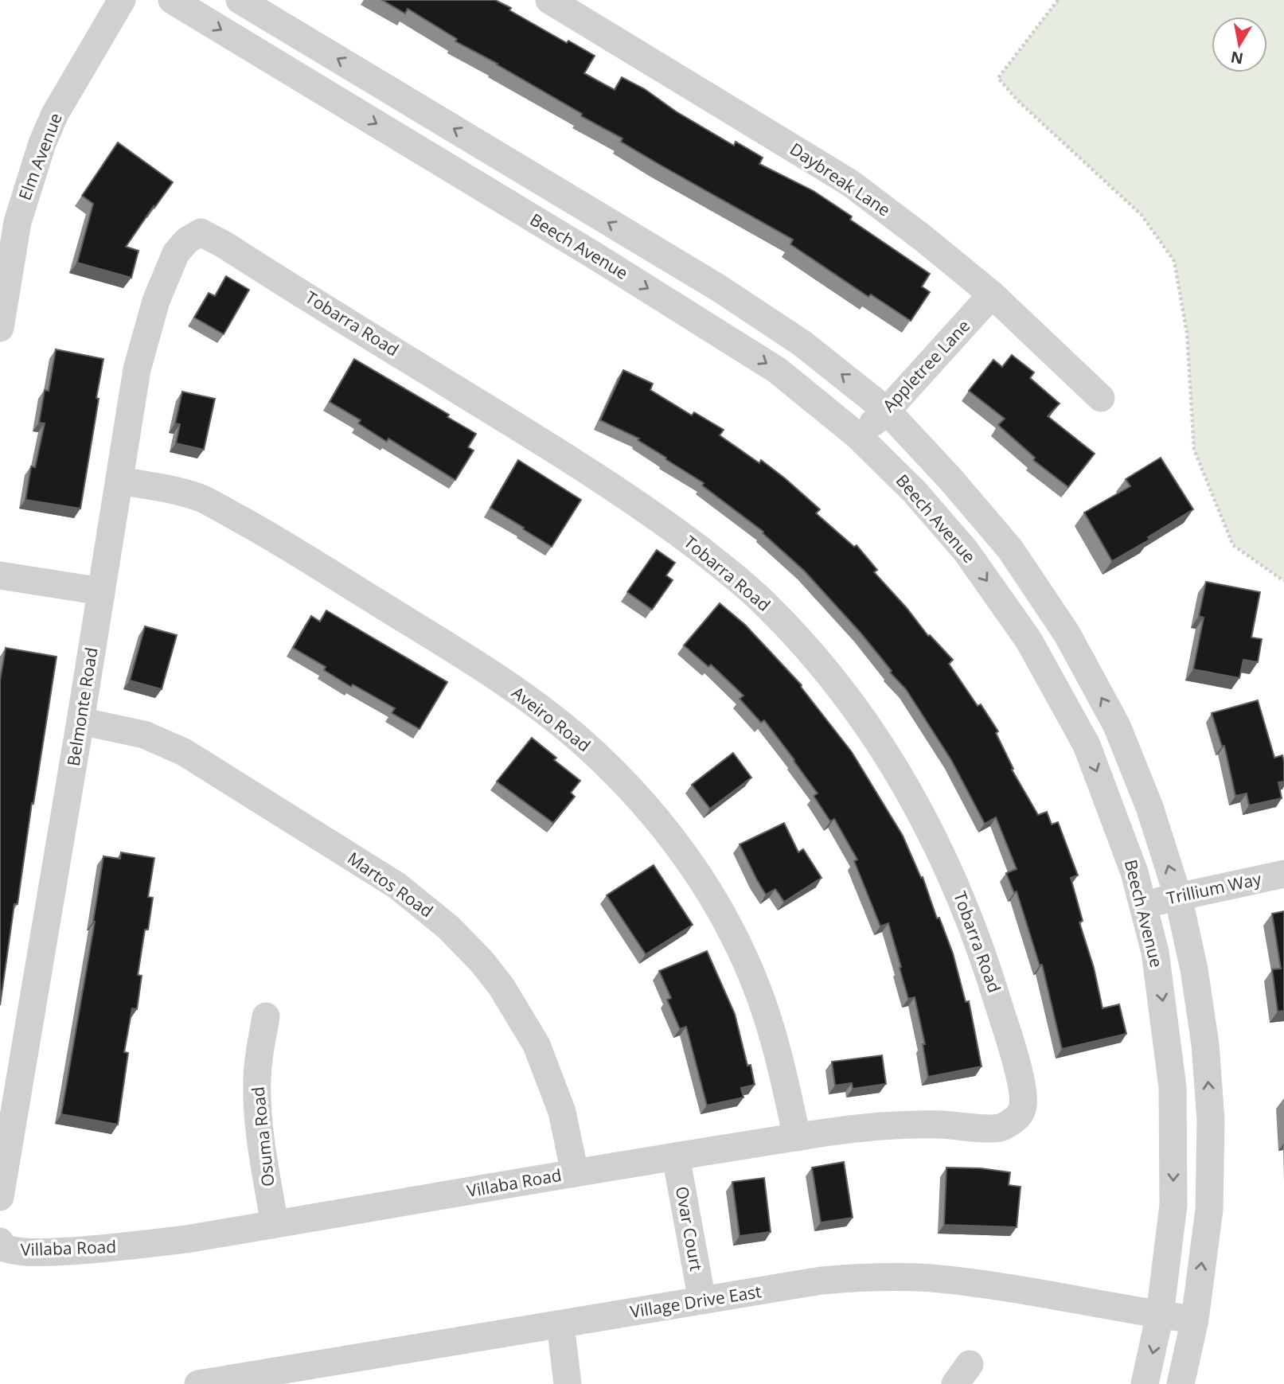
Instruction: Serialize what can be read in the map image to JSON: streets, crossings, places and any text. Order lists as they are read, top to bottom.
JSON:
{
  "streets": {
    "street": [
      "Elm Avenue",
      "Daybreak Lane",
      "Beech Avenue",
      "Tobarra Road",
      "Appletree Lane",
      "Belmonte Road",
      "Aveiro Road",
      "Martos Road",
      "Trillium Way",
      "Osuma Road",
      "Villaba Road",
      "Ovar Court",
      "Village Drive East"
    ]
  },
  "crossings": [
    ["Daybreak Lane", "Appletree Lane"],
    ["Beech Avenue", "Appletree Lane"],
    ["Beech Avenue", "Trillium Way"],
    ["Beech Avenue", "Village Drive East"],
    ["Tobarra Road", "Belmonte Road"],
    ["Tobarra Road", "Villaba Road"],
    ["Belmonte Road", "Aveiro Road"],
    ["Belmonte Road", "Martos Road"],
    ["Aveiro Road", "Villaba Road"],
    ["Martos Road", "Villaba Road"],
    ["Osuma Road", "Villaba Road"],
    ["Villaba Road", "Ovar Court"],
    ["Ovar Court", "Village Drive East"]
  ],
  "north": "bottom"
}
